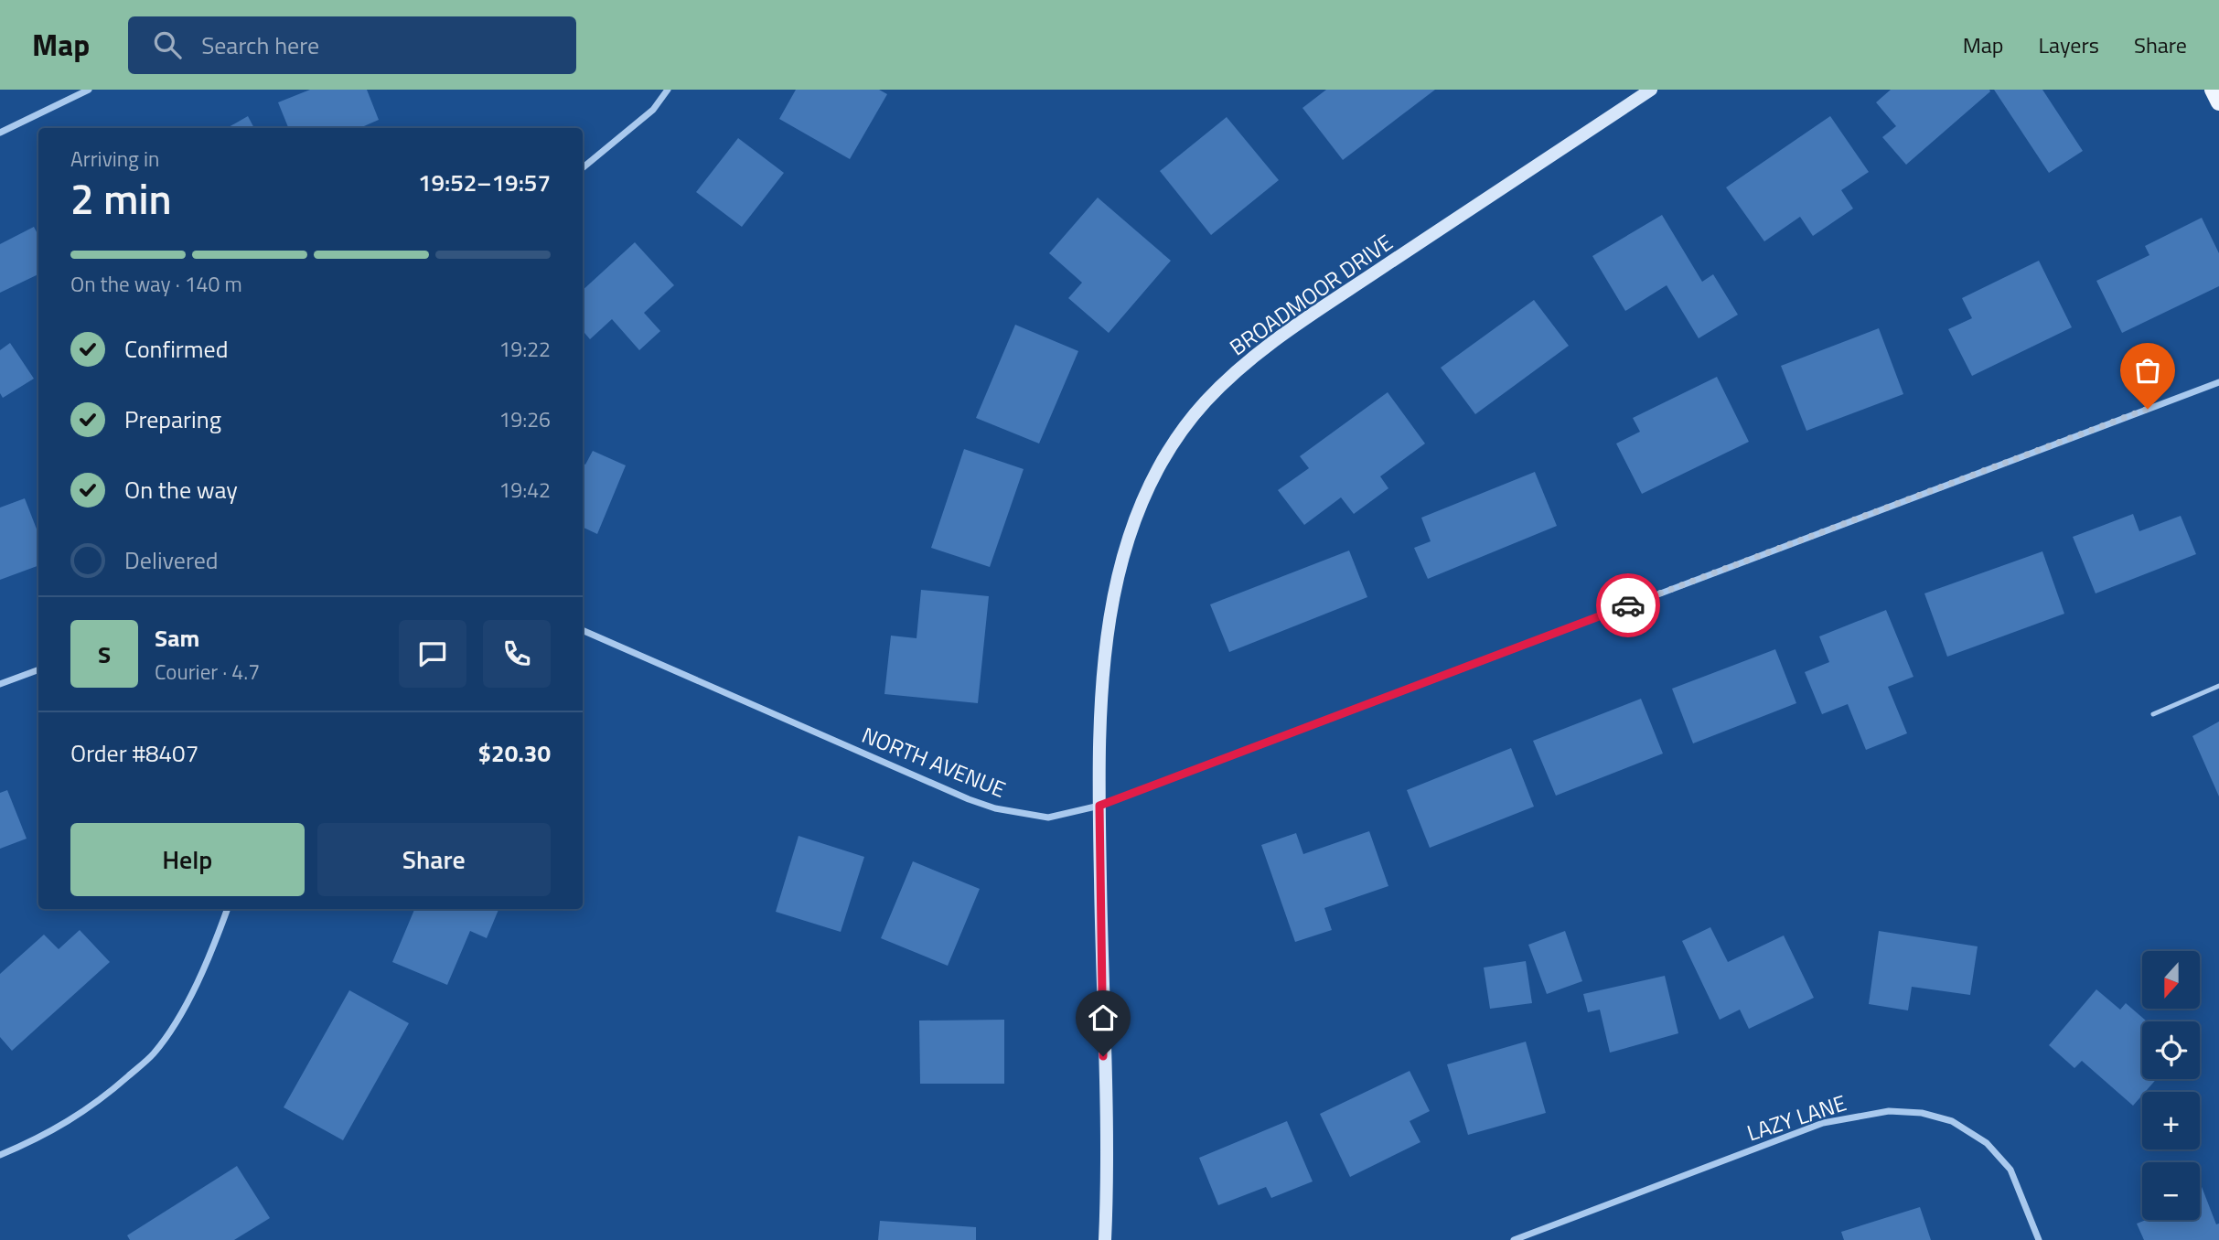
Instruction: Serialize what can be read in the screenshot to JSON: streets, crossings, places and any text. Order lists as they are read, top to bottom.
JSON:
{
  "streets": {
    "street": ["BROADMOOR DRIVE", "NORTH AVENUE", "LAZY LANE"]
  },
  "crossings": [
    ["BROADMOOR DRIVE", "NORTH AVENUE"]
  ],
  "north": "bottom",
  "page": {
    "header": "Map",
    "search": "Search here",
    "nav": ["Map", "Layers", "Share"],
    "heading": ["2 min", "Arriving in", "19:52–19:57"],
    "panel": [
      "Sam",
      "Courier · 4.7",
      "Order #8407",
      "$20.30"
    ],
    "bar": "On the way · 140 m",
    "list": [
      ["Confirmed", "19:22"],
      ["Preparing", "19:26"],
      ["On the way", "19:42"],
      "Delivered"
    ],
    "round": "S",
    "buttons": ["Help", "Share"],
    "map_buttons": ["+", "−"]
  }
}
